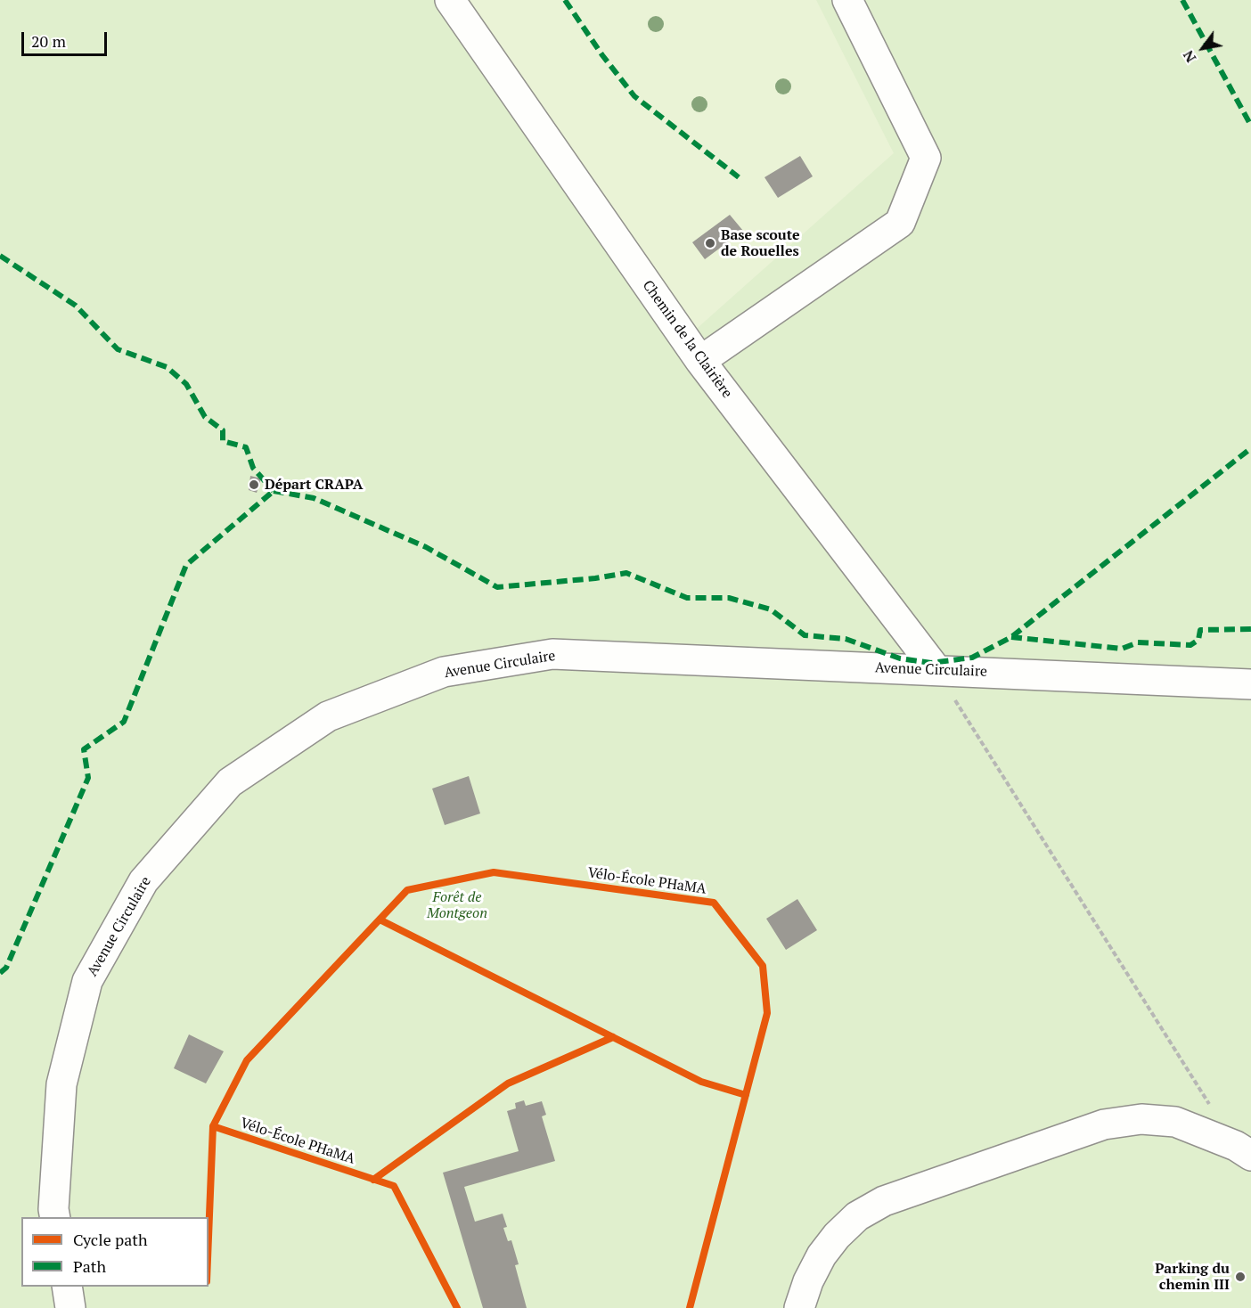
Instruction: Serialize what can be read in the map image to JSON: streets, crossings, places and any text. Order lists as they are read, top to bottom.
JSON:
{
  "streets": {
    "street": ["Chemin de la Clairière", "Avenue Circulaire"],
    "cycle path": ["Vélo-École PHaMA"]
  },
  "crossings": [
    ["Chemin de la Clairière", "Avenue Circulaire"]
  ],
  "parks": ["Forêt de Montgeon"],
  "places": ["Base scoute de Rouelles", "Départ CRAPA", "Parking du chemin III"],
  "legend": ["Cycle path", "Path"],
  "scale_bar": "20 m",
  "north": "bottom left"
}
